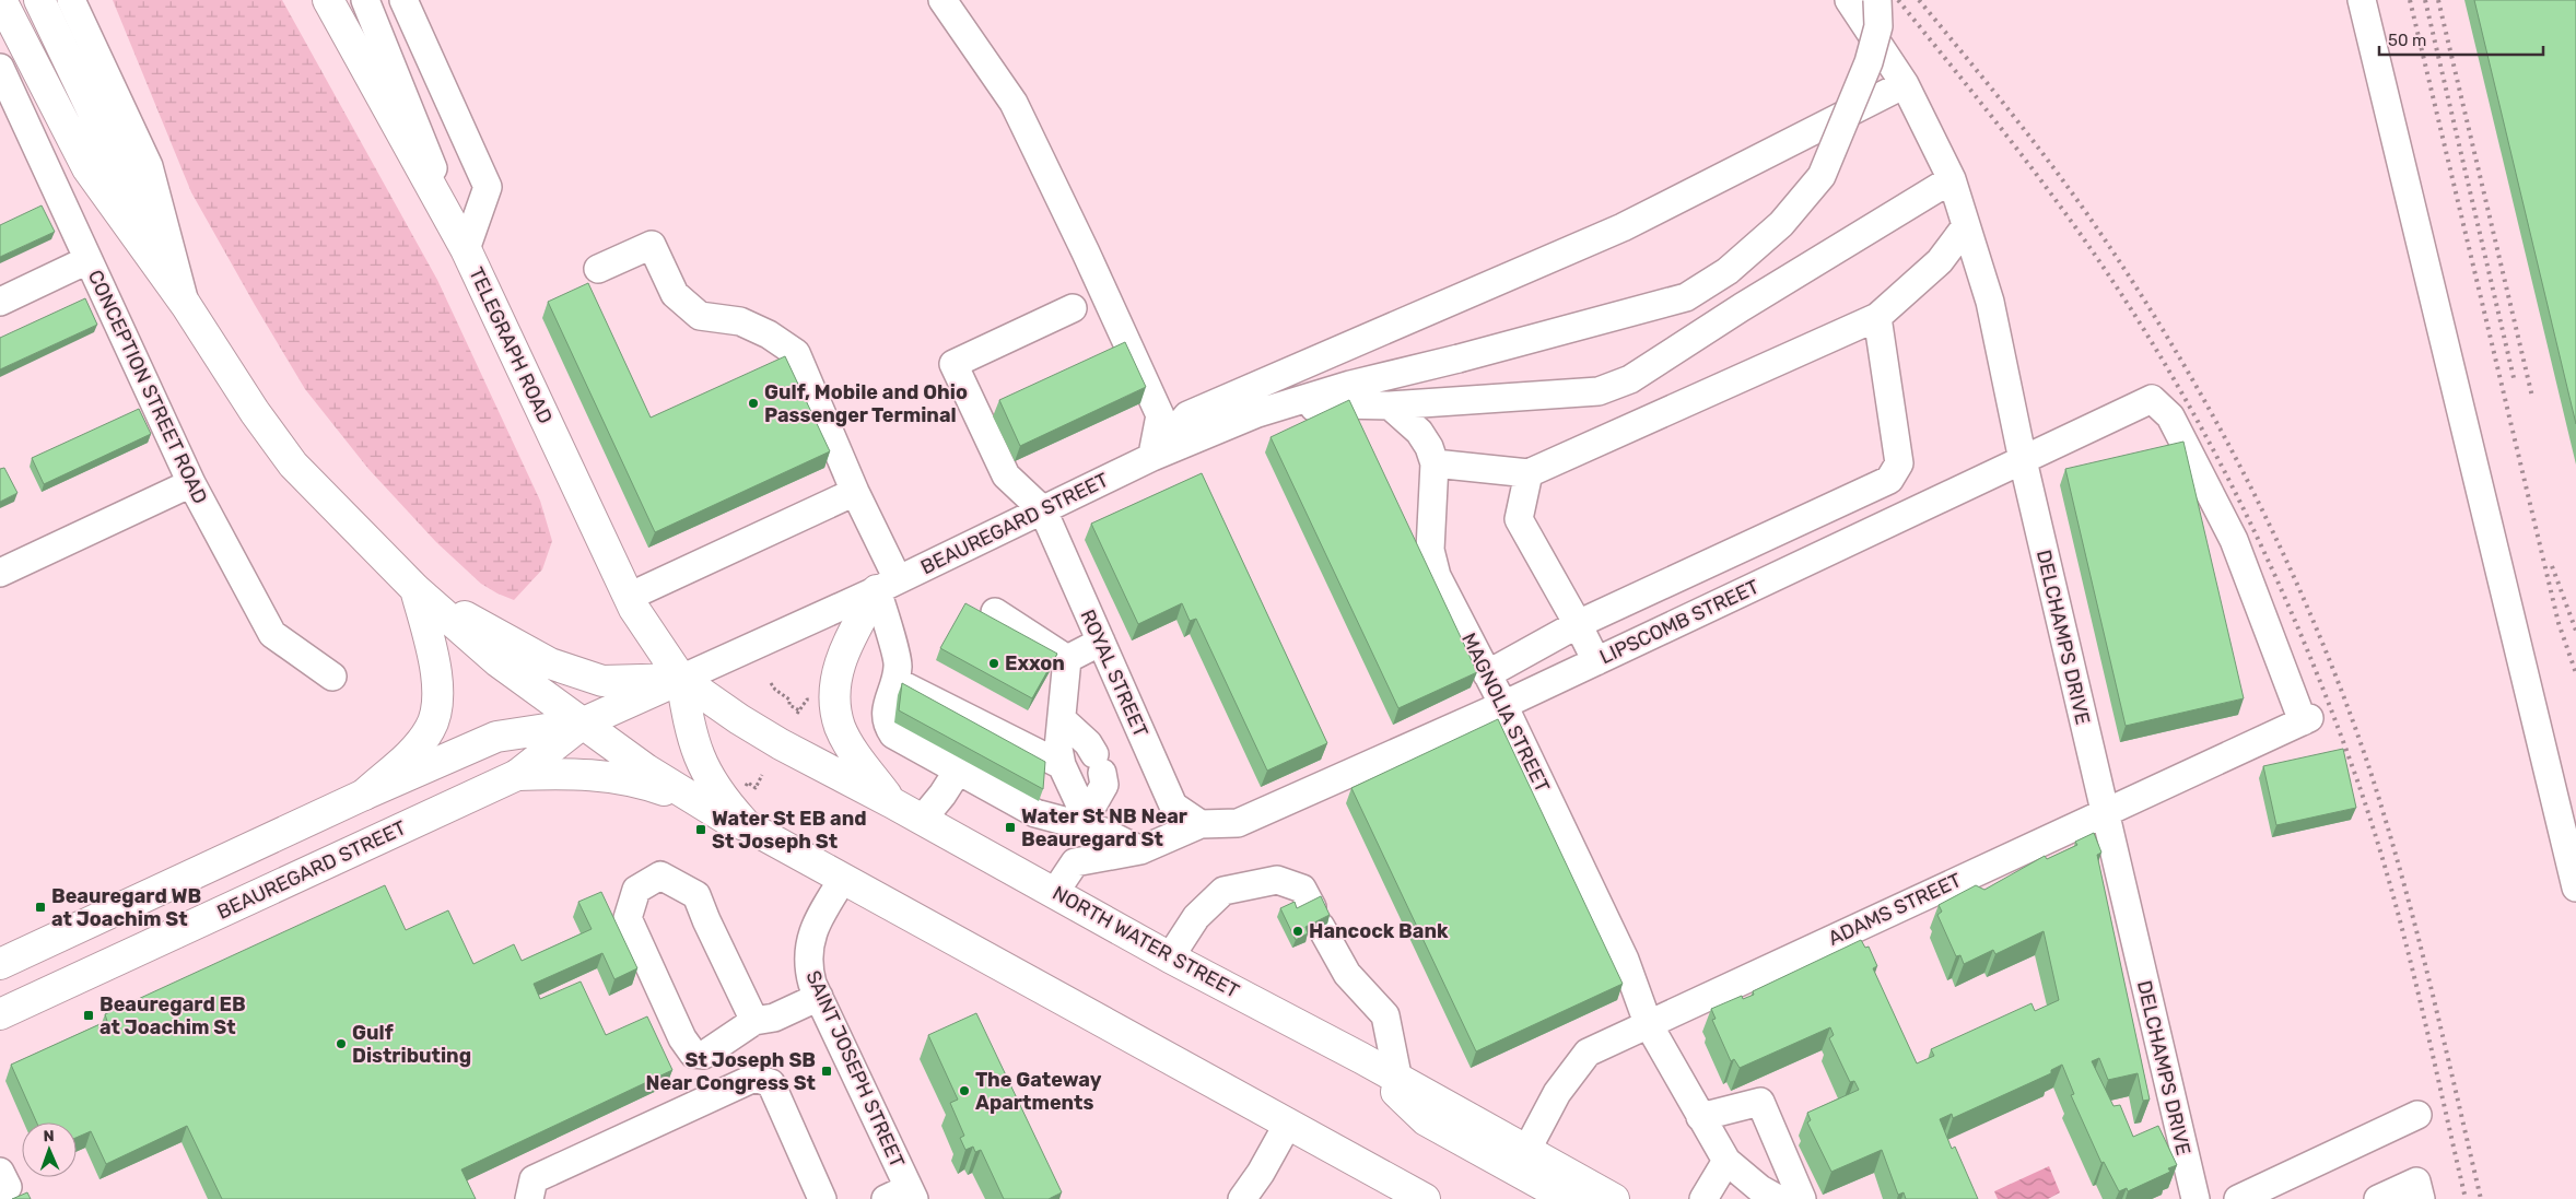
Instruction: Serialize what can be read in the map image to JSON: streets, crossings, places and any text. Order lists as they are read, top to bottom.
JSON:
{
  "streets": {
    "main road": ["TELEGRAPH ROAD", "BEAUREGARD STREET", "NORTH WATER STREET"],
    "street": [
      "CONCEPTION STREET ROAD",
      "LIPSCOMB STREET",
      "DELCHAMPS DRIVE",
      "ROYAL STREET",
      "MAGNOLIA STREET",
      "ADAMS STREET",
      "SAINT JOSEPH STREET"
    ]
  },
  "crossings": [
    ["TELEGRAPH ROAD", "BEAUREGARD STREET"],
    ["TELEGRAPH ROAD", "NORTH WATER STREET"],
    ["BEAUREGARD STREET", "ROYAL STREET"],
    ["BEAUREGARD STREET", "NORTH WATER STREET"],
    ["LIPSCOMB STREET", "DELCHAMPS DRIVE"],
    ["LIPSCOMB STREET", "ROYAL STREET"],
    ["LIPSCOMB STREET", "MAGNOLIA STREET"],
    ["LIPSCOMB STREET", "ADAMS STREET"],
    ["DELCHAMPS DRIVE", "ADAMS STREET"],
    ["MAGNOLIA STREET", "ADAMS STREET"],
    ["ADAMS STREET", "NORTH WATER STREET"]
  ],
  "places": {
    "other": [
      "Gulf, Mobile and Ohio Passenger Terminal",
      "Exxon",
      "Hancock Bank",
      "Gulf Distributing",
      "The Gateway Apartments"
    ],
    "transit": [
      "Water St NB Near Beauregard St",
      "Water St EB and St Joseph St",
      "Beauregard WB at Joachim St",
      "Beauregard EB at Joachim St",
      "St Joseph SB Near Congress St"
    ]
  },
  "scale_bar": "50 m",
  "north": "top"
}
